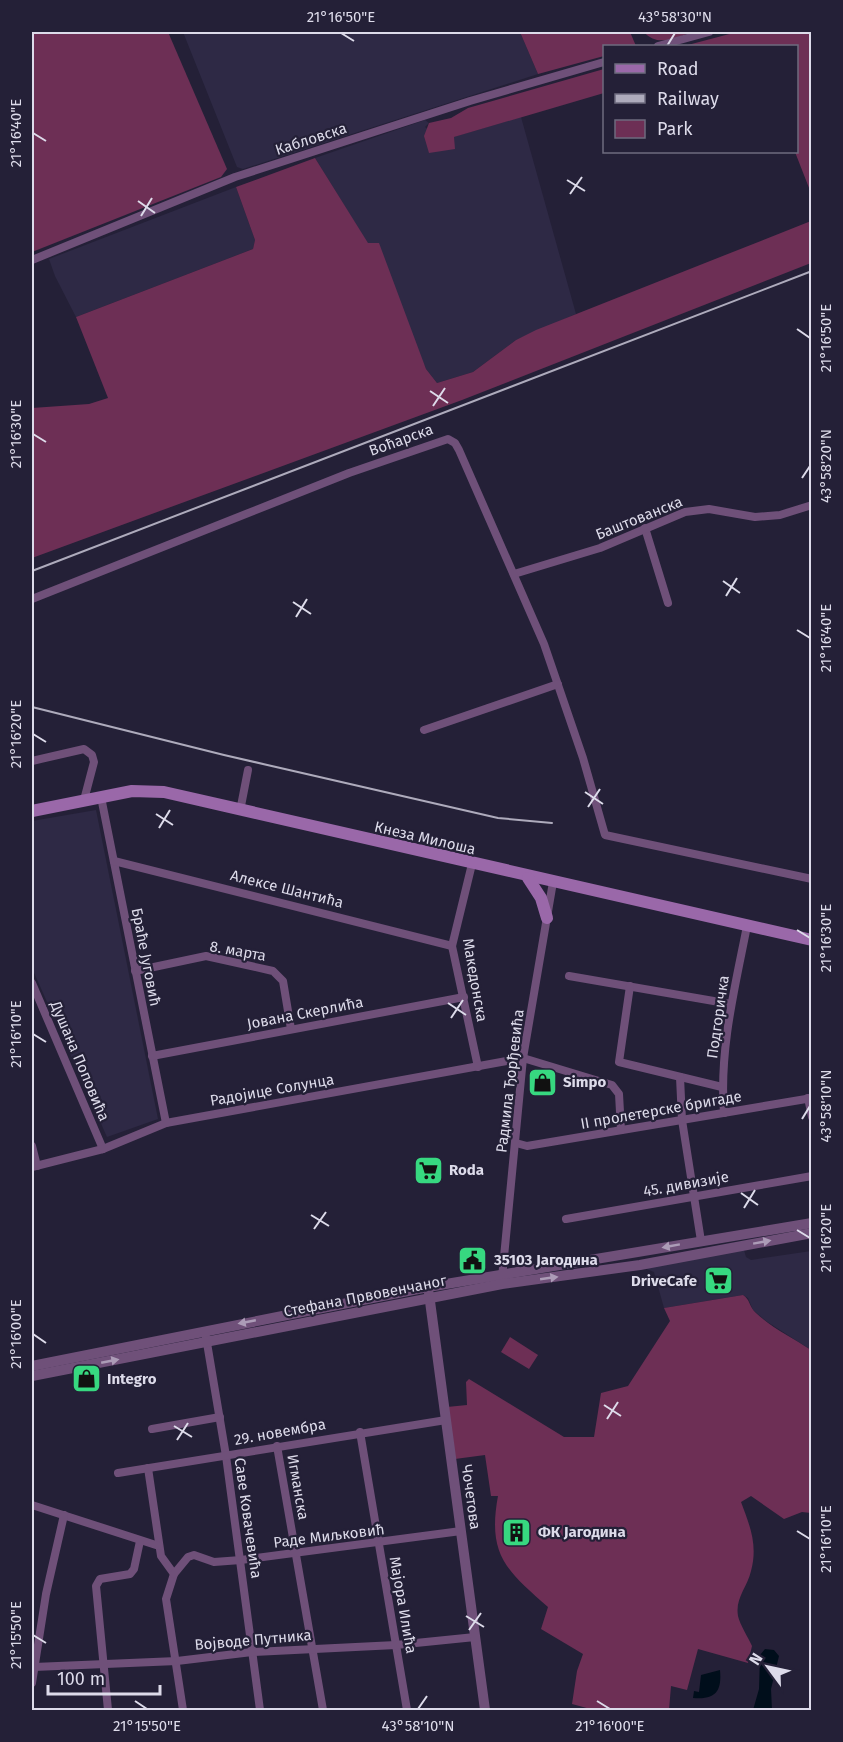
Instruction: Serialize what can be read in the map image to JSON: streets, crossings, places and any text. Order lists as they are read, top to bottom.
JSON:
{
  "streets": {
    "main road": ["Кнеза Милоша"],
    "street": [
      "Кабловска",
      "Воћарска",
      "Баштованска",
      "Алексе Шантића",
      "8. марта",
      "Браће Југовић",
      "Македонска",
      "Јована Скерлића",
      "Подгоричка",
      "Душана Поповића",
      "Радмила Ђорђевића",
      "Радојице Солунца",
      "II пролетерске бригаде",
      "45. дивизије",
      "Стефана Првовенчаног",
      "29. новембра",
      "Игманска",
      "Чочетова",
      "Саве Ковачевића",
      "Раде Миљковић",
      "Мајора Илића",
      "Војводе Путника"
    ]
  },
  "crossings": [
    ["Воћарска", "Баштованска"],
    ["Кнеза Милоша", "Браће Југовић"],
    ["Кнеза Милоша", "Македонска"],
    ["Кнеза Милоша", "Подгоричка"],
    ["Кнеза Милоша", "Радмила Ђорђевића"],
    ["Алексе Шантића", "Браће Југовић"],
    ["Алексе Шантића", "Македонска"],
    ["8. марта", "Браће Југовић"],
    ["8. марта", "Јована Скерлића"],
    ["Браће Југовић", "Јована Скерлића"],
    ["Браће Југовић", "Радојице Солунца"],
    ["Македонска", "Јована Скерлића"],
    ["Македонска", "Радојице Солунца"],
    ["Подгоричка", "II пролетерске бригаде"],
    ["Душана Поповића", "Радојице Солунца"],
    ["Радмила Ђорђевића", "Радојице Солунца"],
    ["Радмила Ђорђевића", "II пролетерске бригаде"],
    ["Радмила Ђорђевића", "Стефана Првовенчаног"],
    ["Стефана Првовенчаног", "Чочетова"],
    ["Стефана Првовенчаног", "Саве Ковачевића"],
    ["29. новембра", "Игманска"],
    ["29. новембра", "Чочетова"],
    ["29. новембра", "Саве Ковачевића"],
    ["29. новембра", "Мајора Илића"],
    ["Игманска", "Раде Миљковић"],
    ["Игманска", "Војводе Путника"],
    ["Чочетова", "Раде Миљковић"],
    ["Чочетова", "Војводе Путника"],
    ["Саве Ковачевића", "Раде Миљковић"],
    ["Саве Ковачевића", "Војводе Путника"],
    ["Раде Миљковић", "Мајора Илића"],
    ["Мајора Илића", "Војводе Путника"]
  ],
  "places": {
    "shop": ["Simpo", "Integro"],
    "supermarket": ["Roda", "DriveCafe"],
    "public building": ["35103 Јагодина"],
    "building": ["ФК Јагодина"]
  },
  "legend": ["Road", "Railway", "Park"],
  "scale_bar": "100 m",
  "north": "top left",
  "coordinates": [
    "21°16'50\"E",
    "43°58'30\"N",
    "21°16'40\"E",
    "21°16'30\"E",
    "43°58'20\"N",
    "21°16'20\"E",
    "21°16'10\"E",
    "43°58'10\"N",
    "21°16'00\"E",
    "21°15'50\"E"
  ]
}
